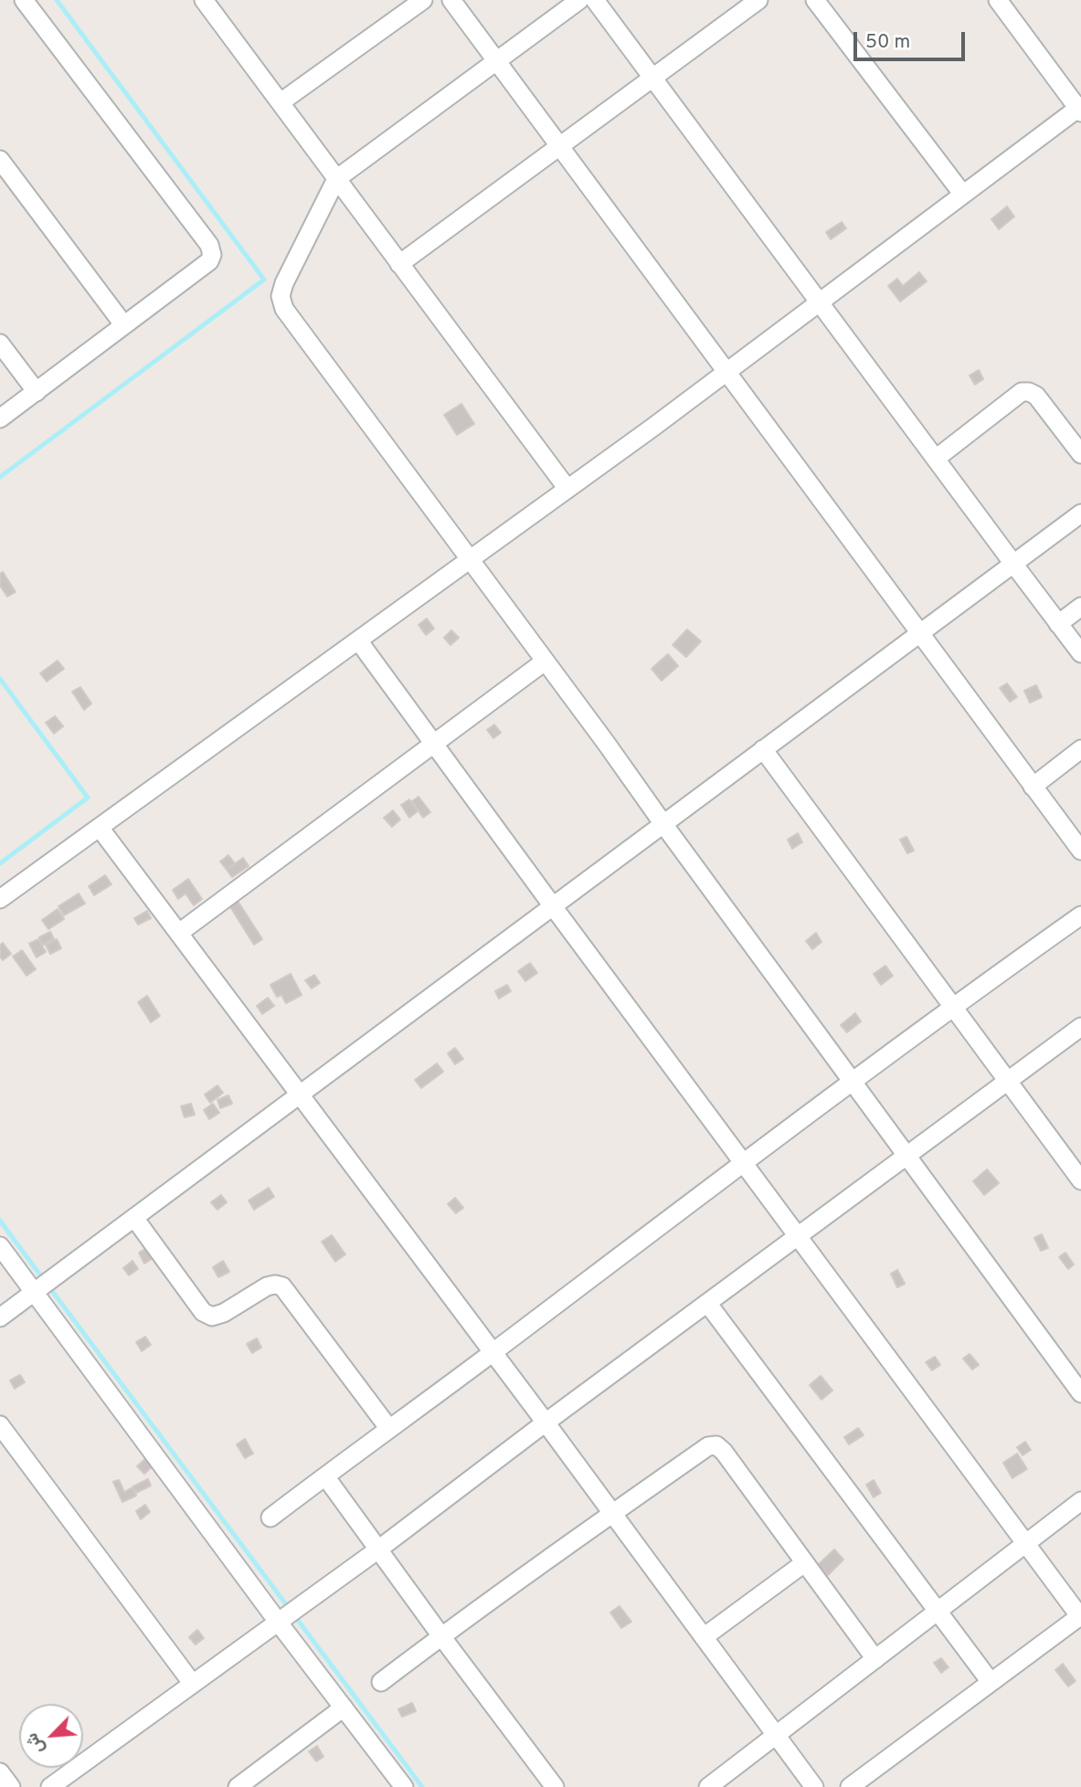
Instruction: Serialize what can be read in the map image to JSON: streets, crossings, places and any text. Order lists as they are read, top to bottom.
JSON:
{
  "scale_bar": "50 m",
  "north": "bottom left"
}
